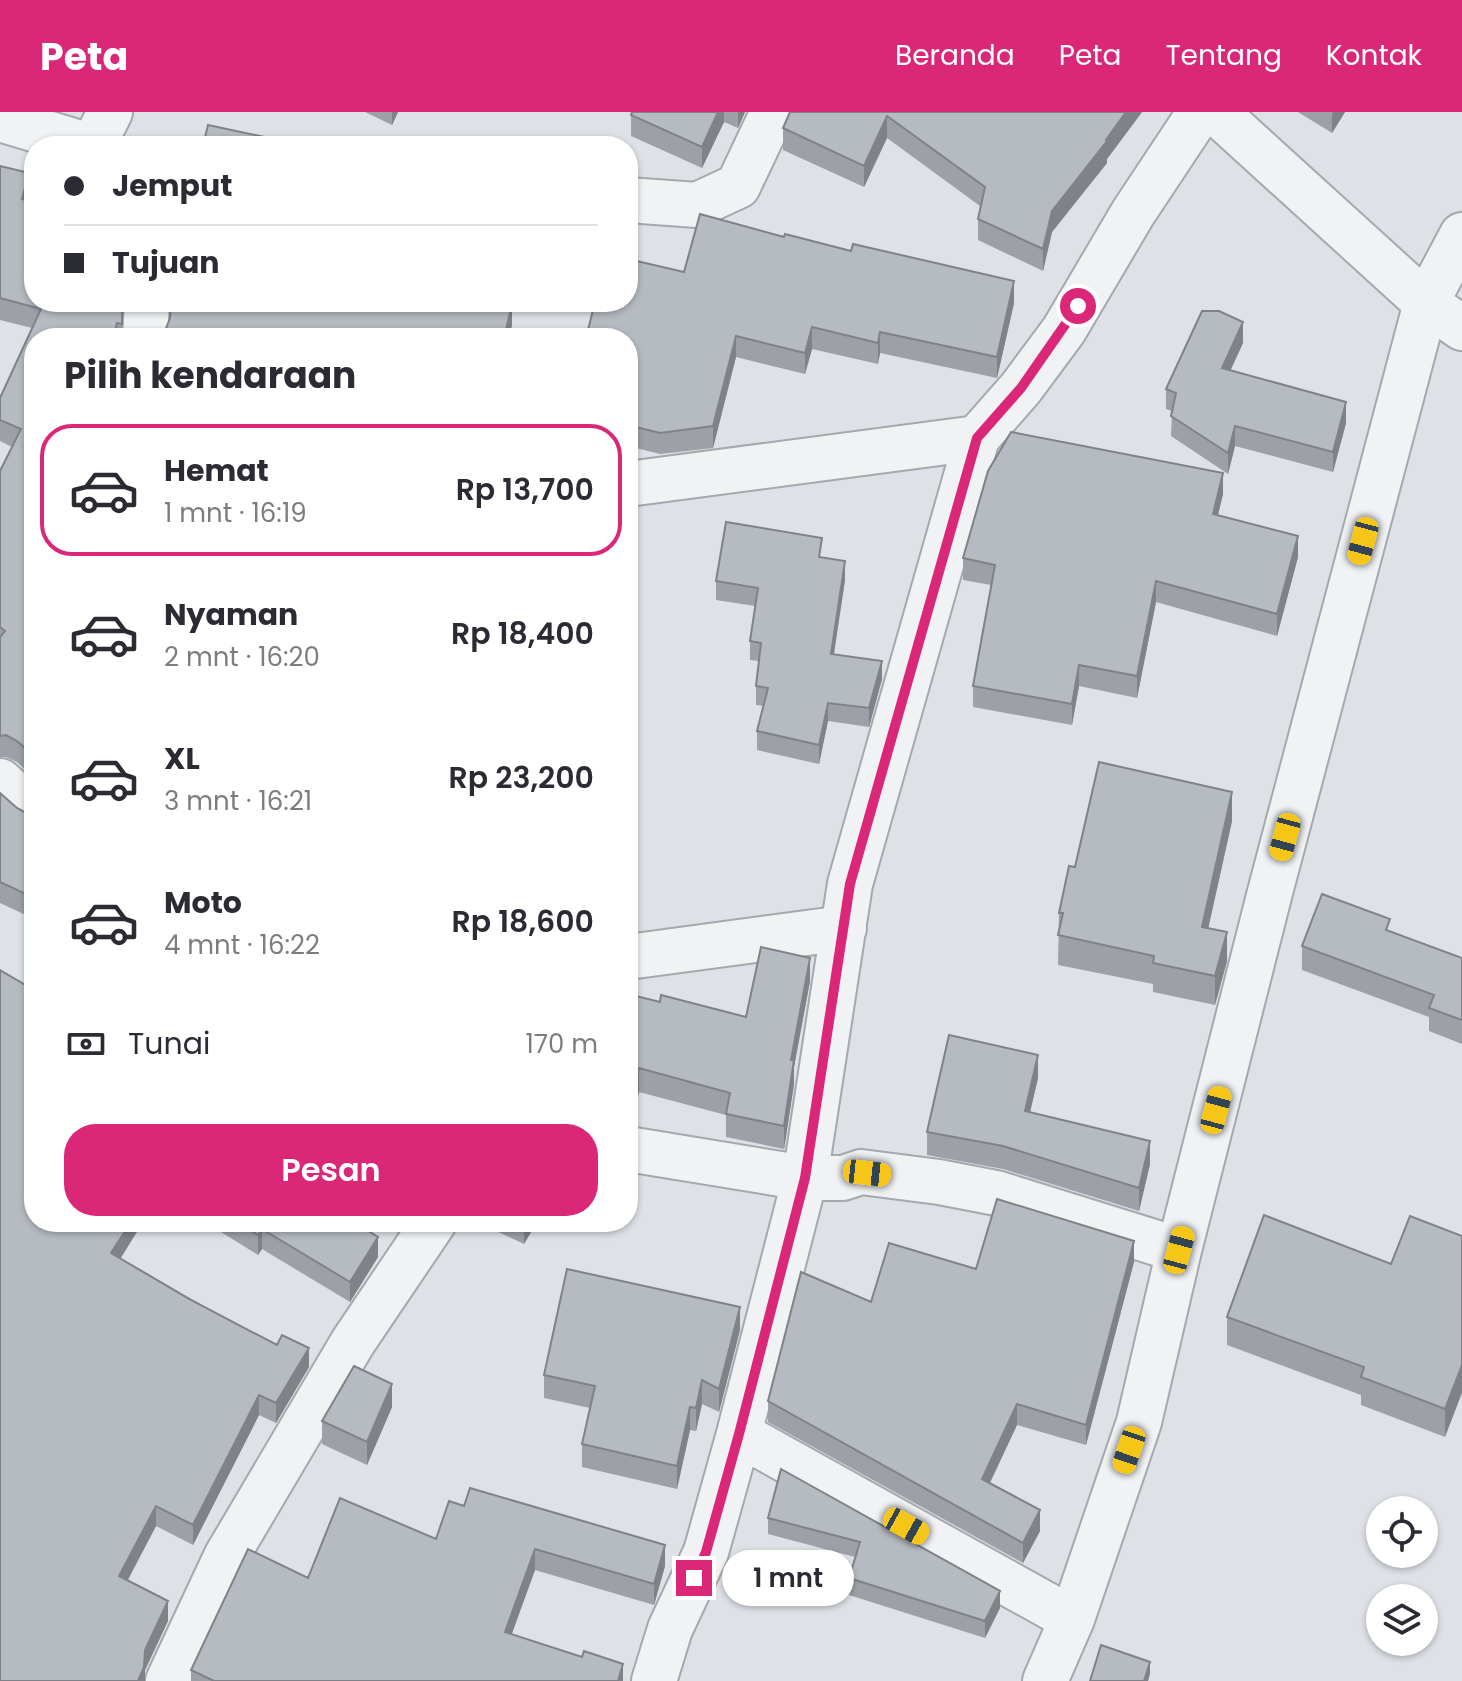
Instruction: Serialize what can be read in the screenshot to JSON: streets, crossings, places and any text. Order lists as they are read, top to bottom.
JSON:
{
  "page": {
    "header": "Peta",
    "nav": [
      "Beranda",
      "Peta",
      "Tentang",
      "Kontak"
    ],
    "banner": ["Jemput", "Tujuan"],
    "heading": "Pilih kendaraan",
    "list": [
      {
        "name": "Hemat",
        "note": "1 mnt · 16:19",
        "value": "Rp 13,700"
      },
      {
        "name": "Nyaman",
        "note": "2 mnt · 16:20",
        "value": "Rp 18,400"
      },
      {
        "name": "XL",
        "note": "3 mnt · 16:21",
        "value": "Rp 23,200"
      },
      {
        "name": "Moto",
        "note": "4 mnt · 16:22",
        "value": "Rp 18,600"
      }
    ],
    "pay": ["Tunai", "170 m"],
    "buttons": "Pesan",
    "bubble": "1 mnt"
  }
}
